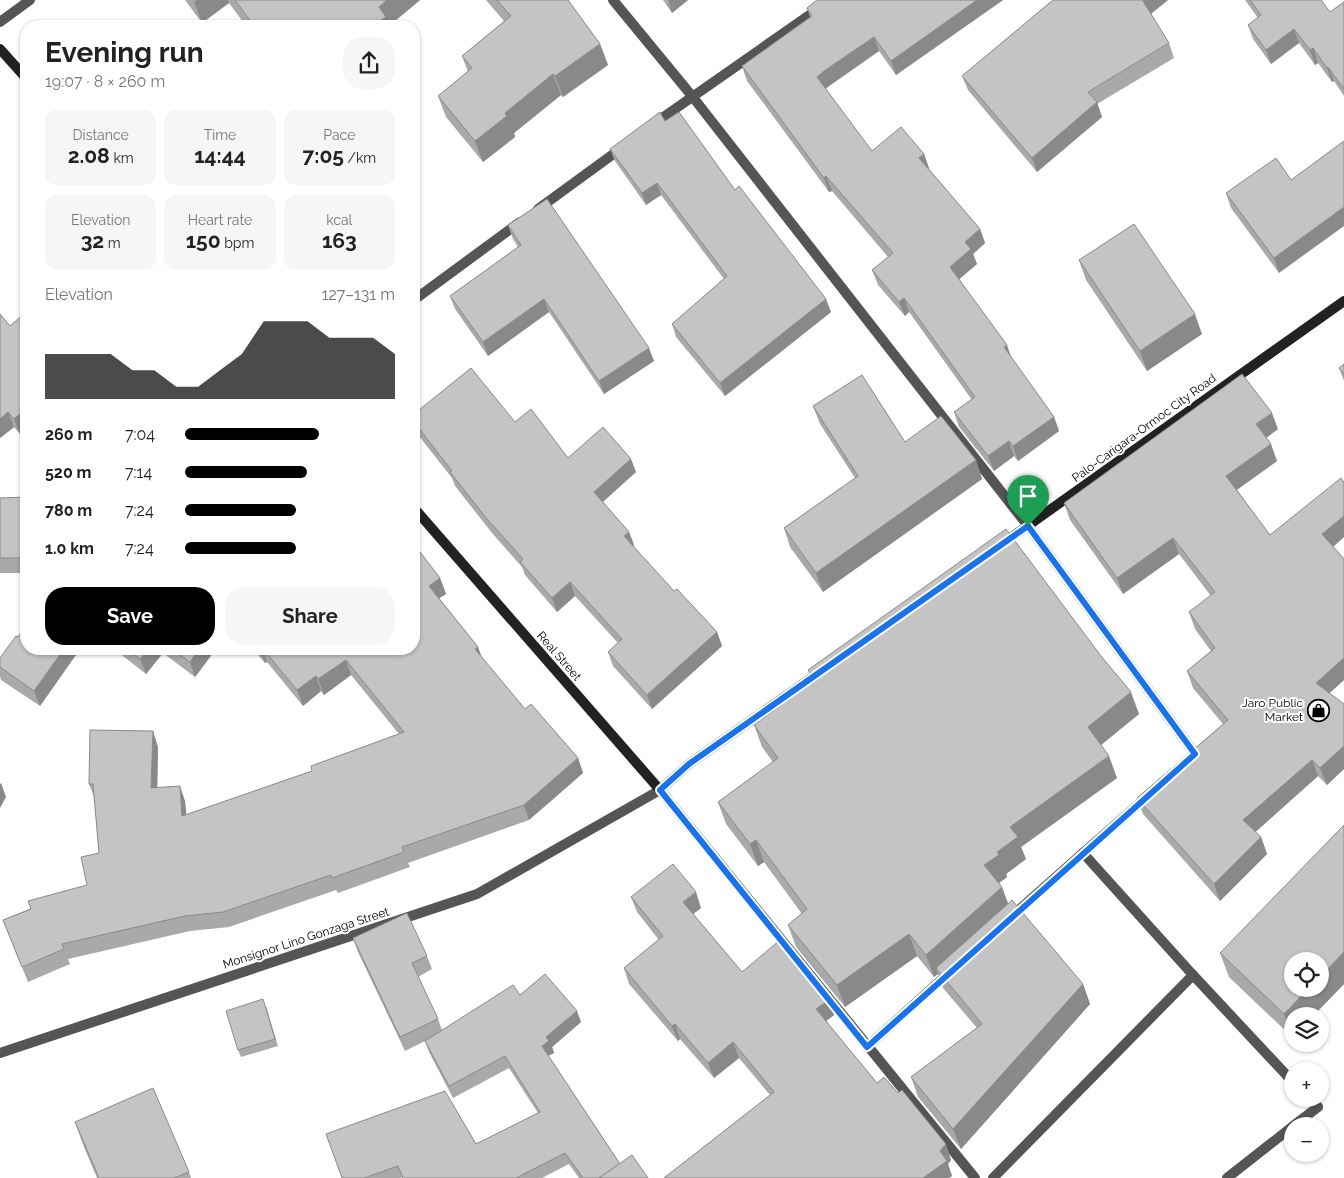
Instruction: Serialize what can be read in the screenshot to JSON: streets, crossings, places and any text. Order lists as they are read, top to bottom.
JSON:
{
  "streets": {
    "main road": ["Palo-Carigara-Ormoc City Road", "Real Street"],
    "street": ["Monsignor Lino Gonzaga Street"]
  },
  "crossings": [
    ["Real Street", "Monsignor Lino Gonzaga Street"]
  ],
  "places": {
    "shop": ["Jaro Public Market"]
  },
  "page": {
    "heading": ["Evening run", "19:07 · 8 × 260 m"],
    "stats": [
      ["Distance", "2.08 km"],
      ["Time", "14:44"],
      ["Pace", "7:05 /km"],
      ["Elevation", "32 m"],
      ["Heart rate", "150 bpm"],
      ["kcal", "163"]
    ],
    "chart": ["Elevation", "127–131 m"],
    "list": [
      {
        "name": "260 m",
        "note": "7:04"
      },
      {
        "name": "520 m",
        "note": "7:14"
      },
      {
        "name": "780 m",
        "note": "7:24"
      },
      {
        "name": "1.0 km",
        "note": "7:24"
      }
    ],
    "buttons": ["Save", "Share"],
    "map_buttons": ["+", "−"]
  }
}
